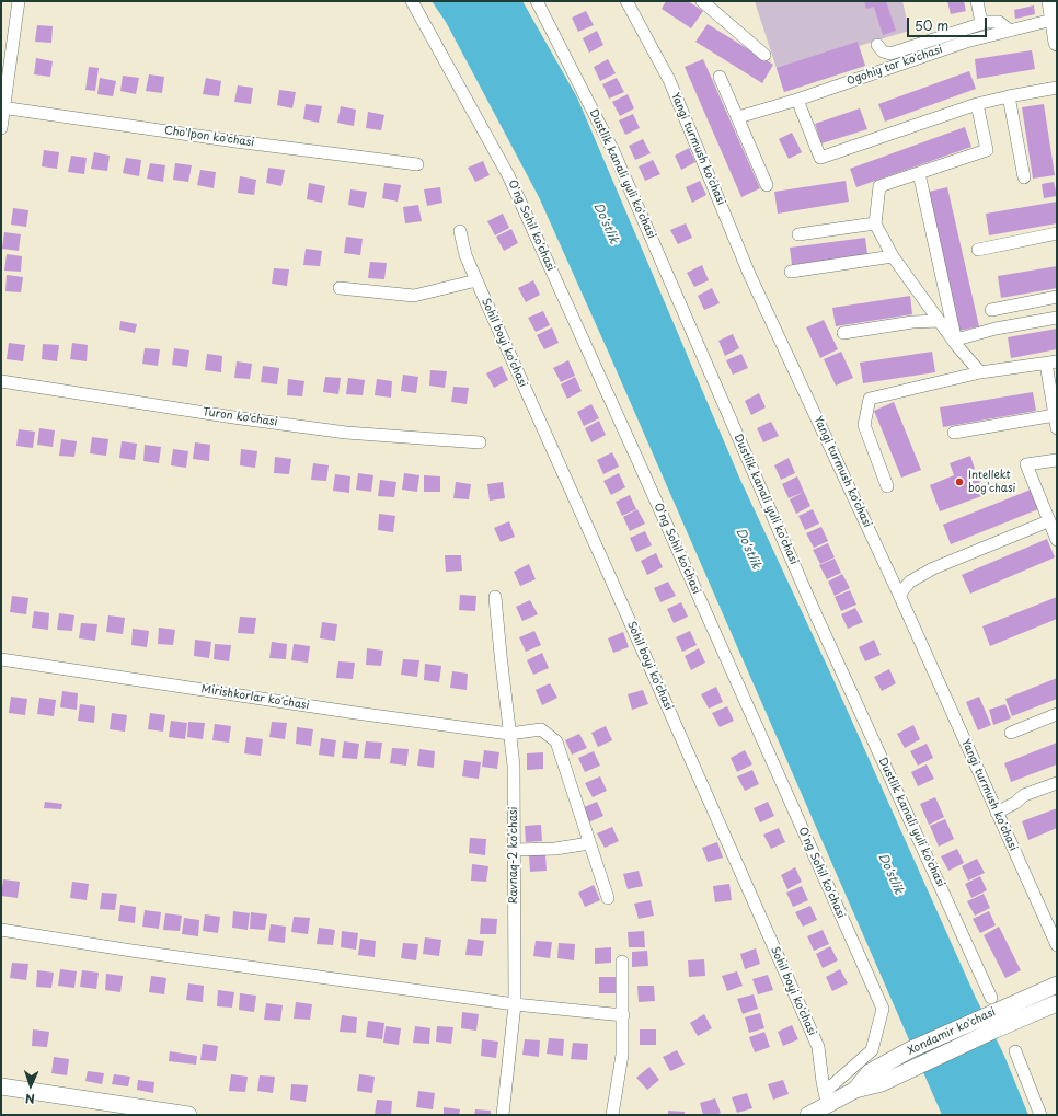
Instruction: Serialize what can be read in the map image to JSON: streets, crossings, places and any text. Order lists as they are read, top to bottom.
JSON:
{
  "streets": {
    "main road": ["Xondamir ko'chasi"],
    "street": [
      "Ogohiy tor ko'chasi",
      "Cho'lpon ko'chasi",
      "Yangi turmush ko'chasi",
      "Dustlik kanali yuli ko'chasi",
      "O'ng Sohil ko'chasi",
      "Sohil boyi ko'chasi",
      "Turon ko'chasi",
      "Mirishkorlar ko'chasi",
      "Ravnaq-2 ko'chasi"
    ]
  },
  "crossings": [
    ["O'ng Sohil ko'chasi", "Sohil boyi ko'chasi"],
    ["O'ng Sohil ko'chasi", "Xondamir ko'chasi"],
    ["Sohil boyi ko'chasi", "Xondamir ko'chasi"],
    ["Mirishkorlar ko'chasi", "Ravnaq-2 ko'chasi"]
  ],
  "water": ["Do'stlik"],
  "places": ["Intellekt bog'chasi"],
  "scale_bar": "50 m",
  "north": "bottom"
}
